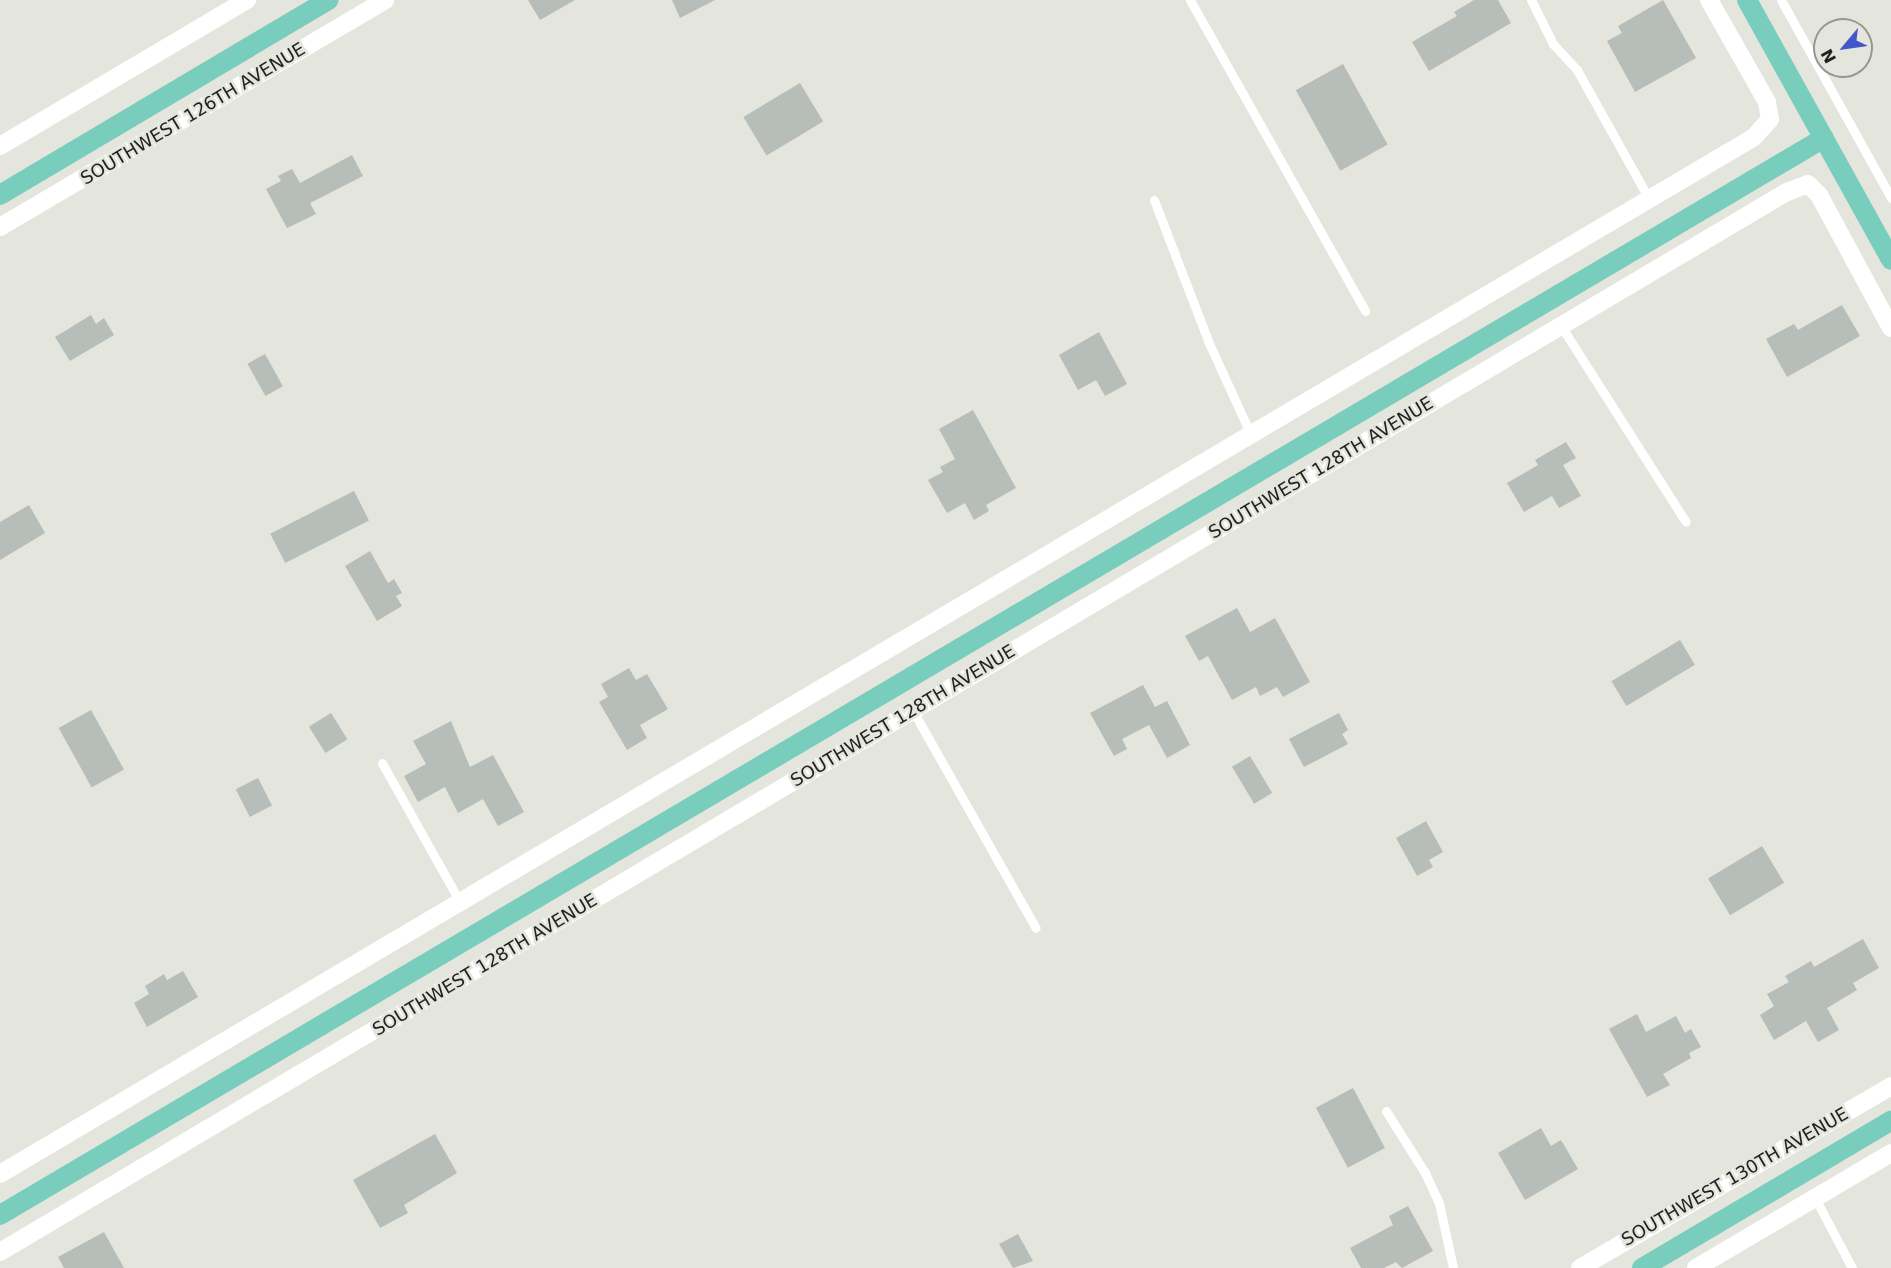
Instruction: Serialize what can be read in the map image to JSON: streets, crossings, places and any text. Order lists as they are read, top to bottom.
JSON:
{
  "streets": {
    "street": ["SOUTHWEST 126TH AVENUE", "SOUTHWEST 128TH AVENUE", "SOUTHWEST 130TH AVENUE"]
  },
  "north": "bottom left"
}
